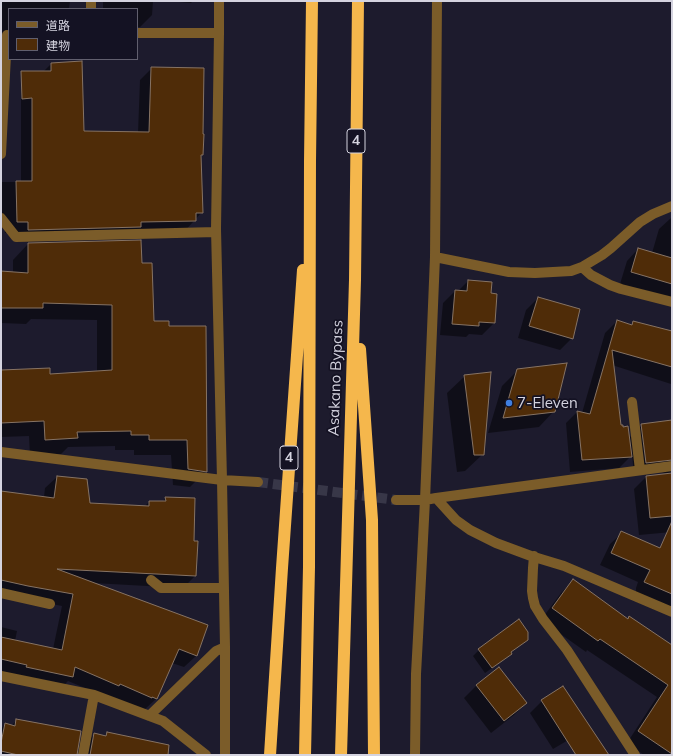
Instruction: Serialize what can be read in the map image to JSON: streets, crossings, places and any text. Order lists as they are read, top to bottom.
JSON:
{
  "streets": {
    "highway": ["4", "Asakano Bypass"]
  },
  "crossings": [
    ["4", "Asakano Bypass"]
  ],
  "places": ["7-Eleven"],
  "legend": ["道路", "建物"]
}
